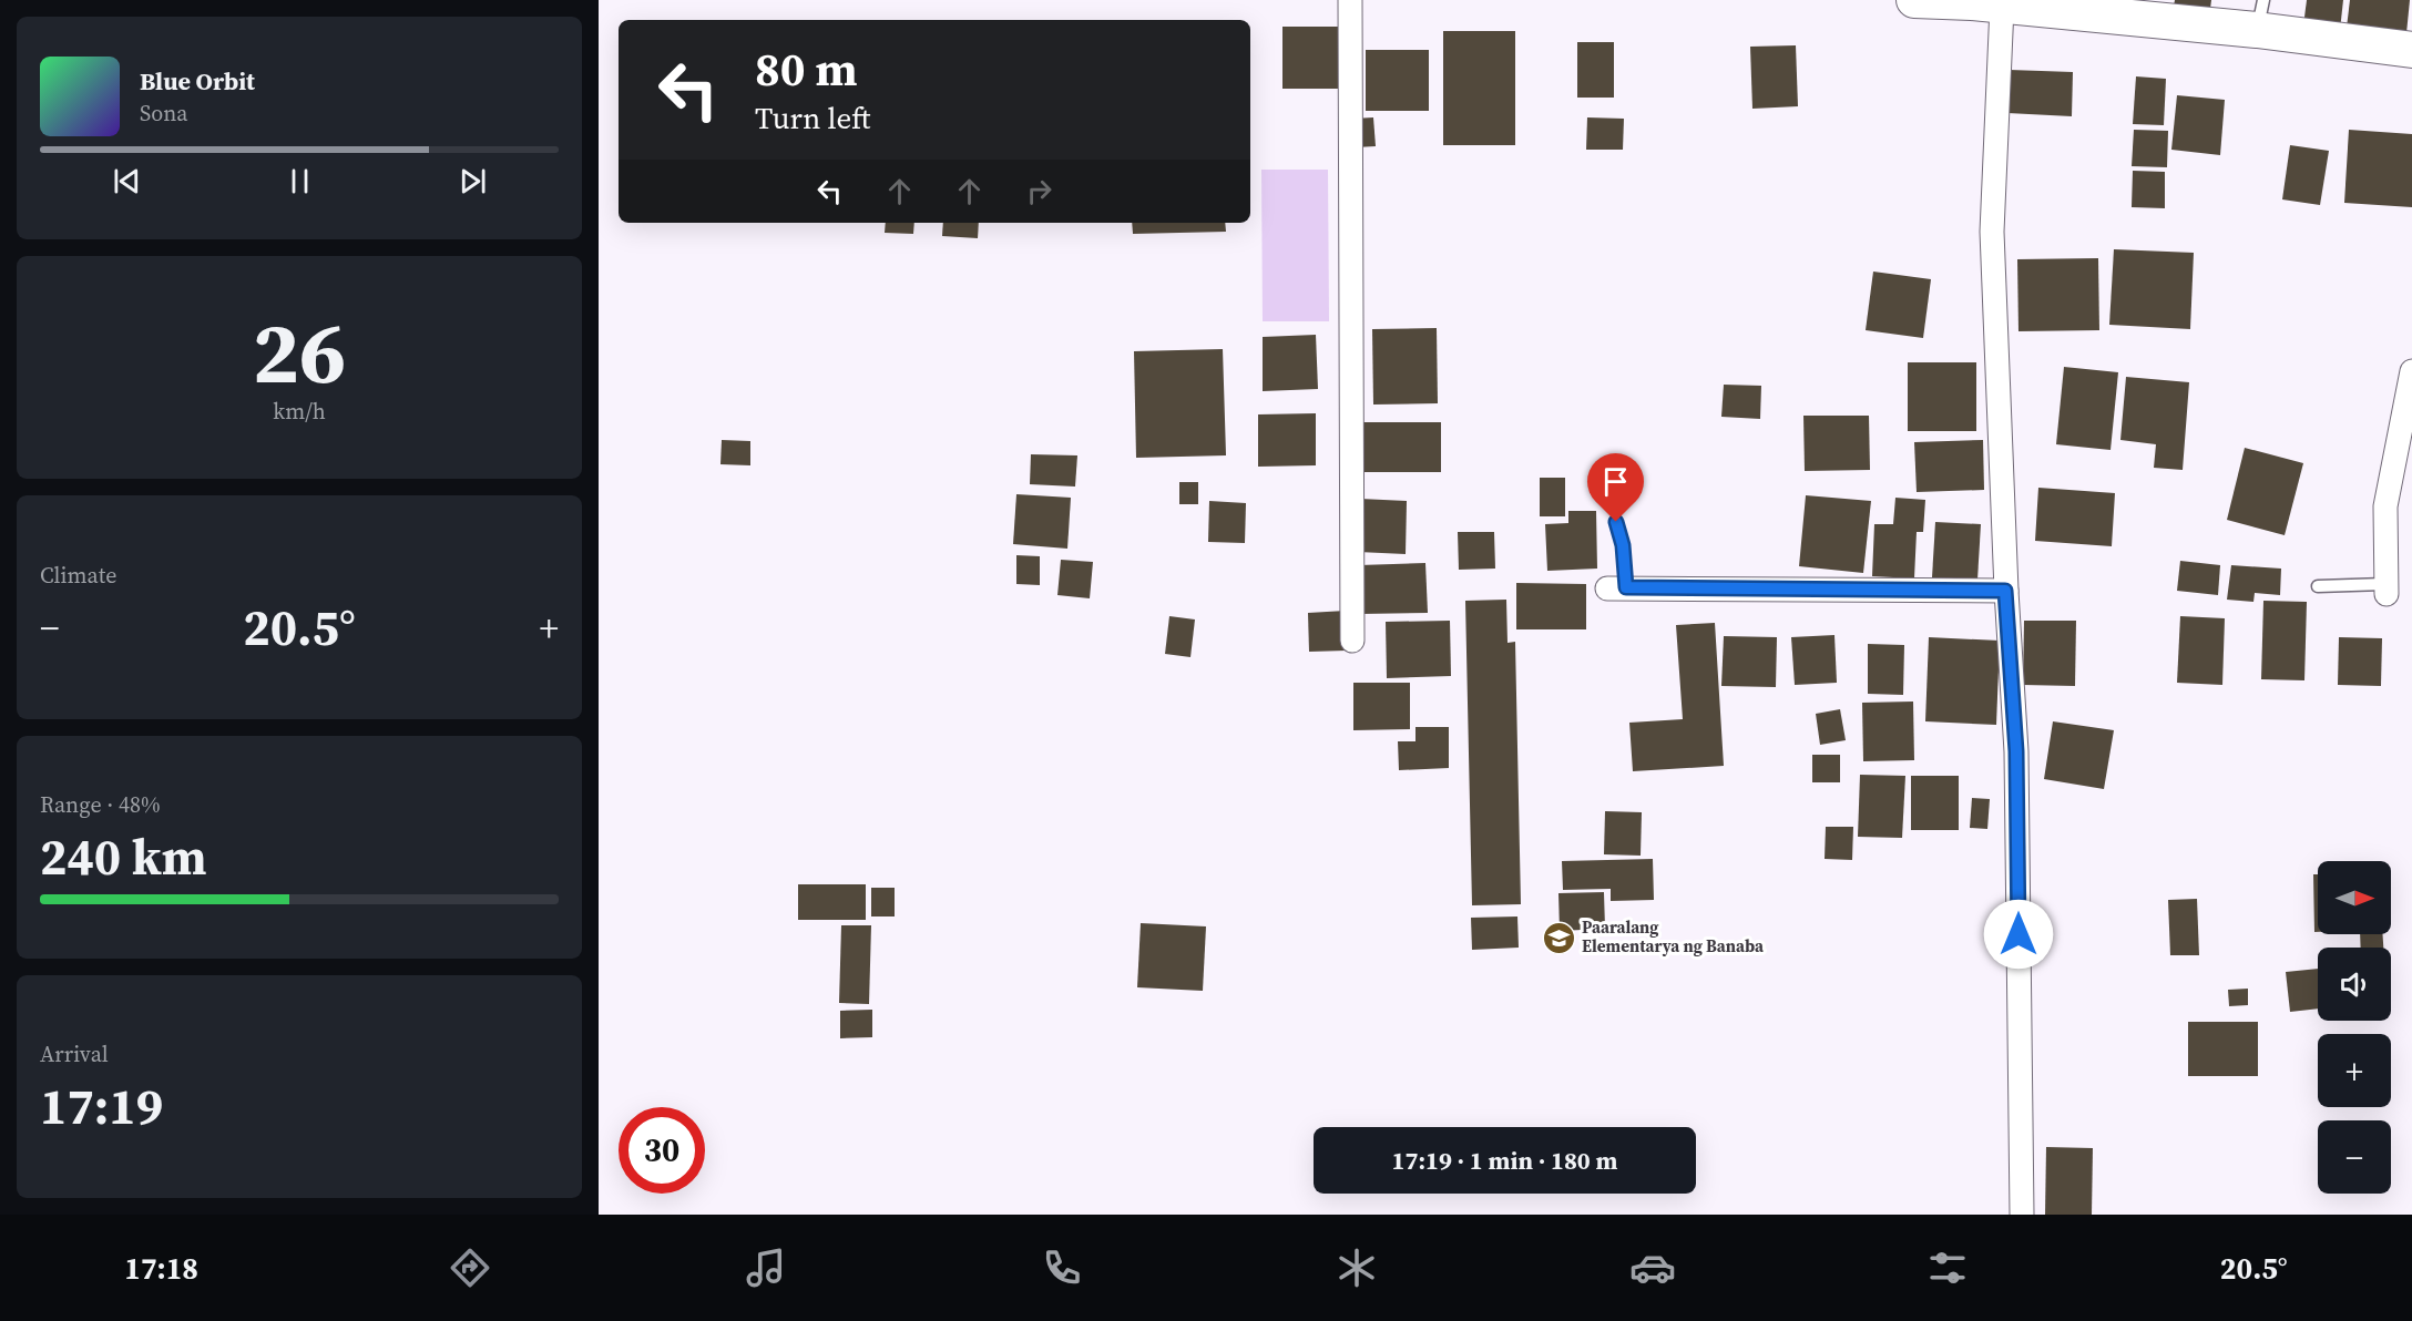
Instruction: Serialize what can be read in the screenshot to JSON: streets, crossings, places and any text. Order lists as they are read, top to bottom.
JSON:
{
  "places": {
    "school or university": ["Paaralang Elementarya ng Banaba"]
  },
  "north": "right",
  "page": {
    "turn": ["80 m", "Turn left"],
    "song": ["Blue Orbit", "Sona"],
    "tile": [
      ["26", "km/h"],
      "Climate",
      ["Range · 48%", "240 km"],
      ["Arrival", "17:19"]
    ],
    "heat": ["−", "20.5°", "+"],
    "map_buttons": ["+", "−"],
    "limit": "30",
    "trip": "17:19 · 1 min · 180 m",
    "tabs": ["17:18", "20.5°"]
  }
}
